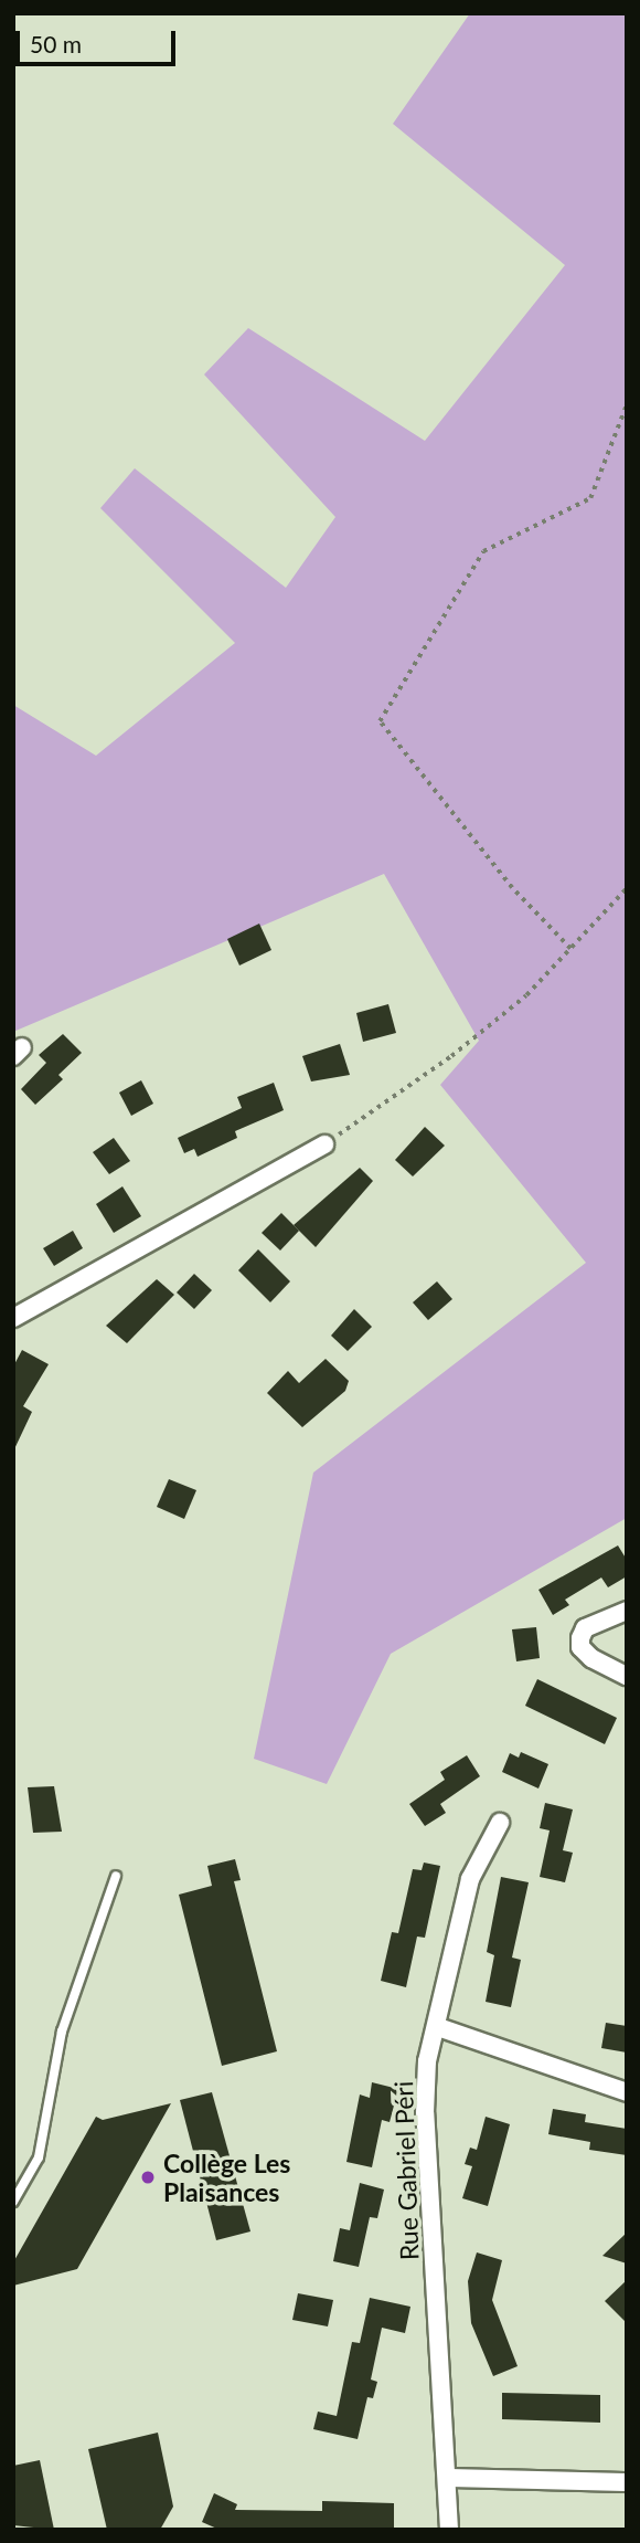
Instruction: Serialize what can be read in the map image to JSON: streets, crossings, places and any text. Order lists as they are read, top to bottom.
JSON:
{
  "streets": {
    "street": ["Rue Gabriel Péri"]
  },
  "places": ["Collège Les Plaisances"],
  "scale_bar": "50 m"
}
